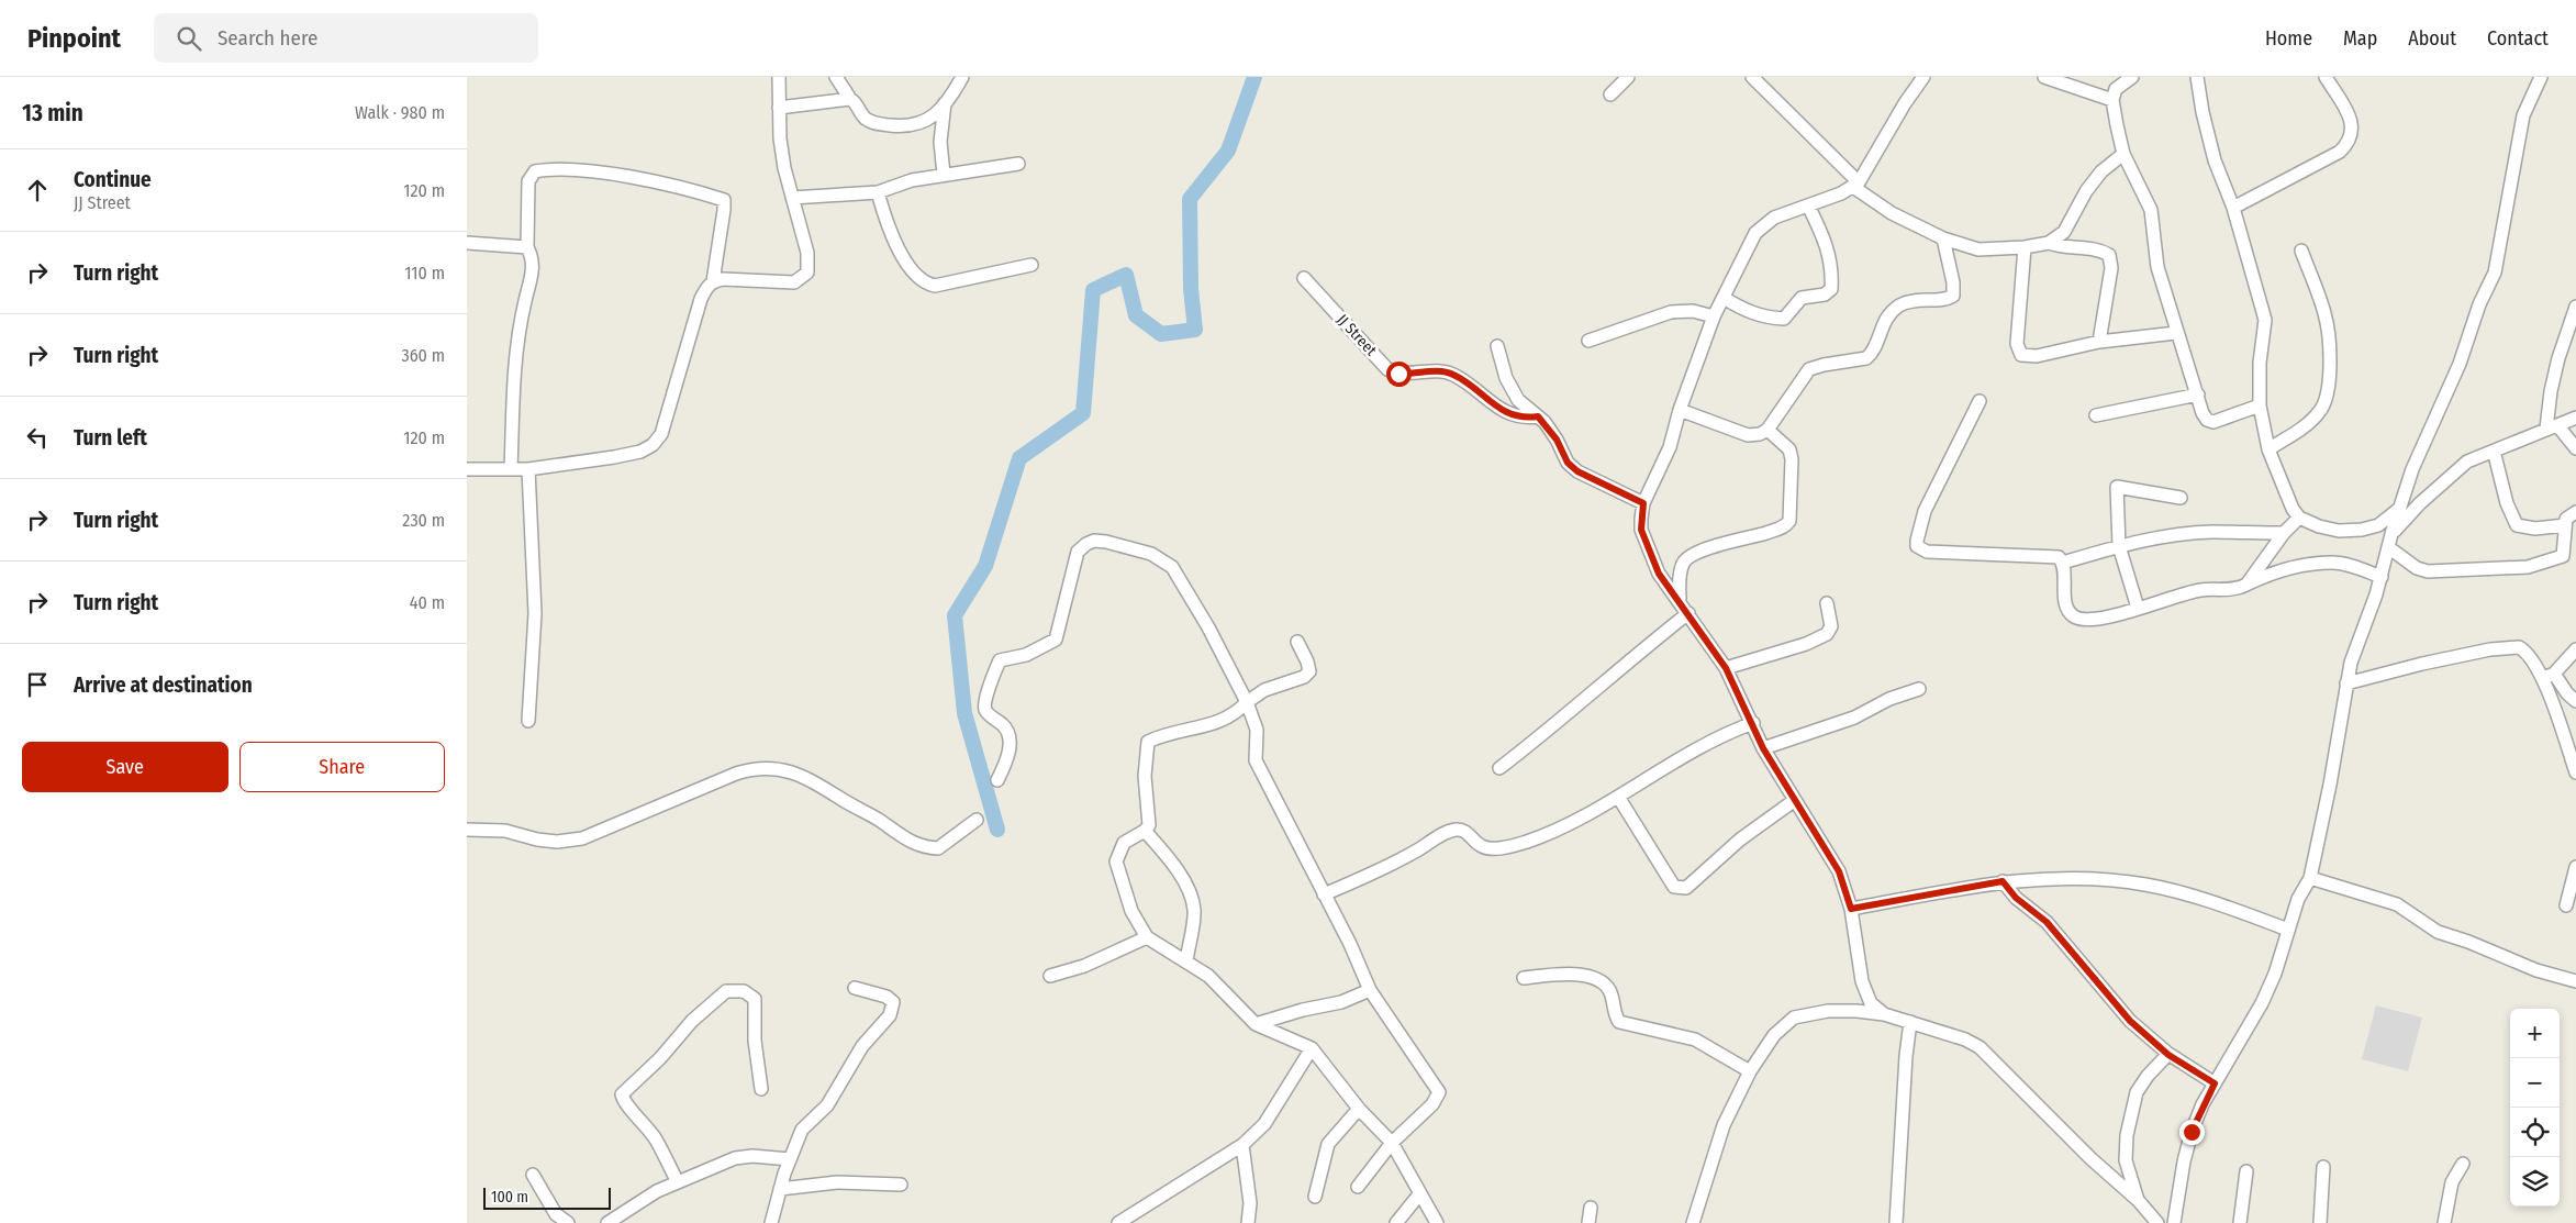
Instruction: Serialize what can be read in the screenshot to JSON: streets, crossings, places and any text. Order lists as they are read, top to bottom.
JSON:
{
  "streets": {
    "street": ["JJ Street"]
  },
  "scale_bar": "100 m",
  "page": {
    "header": "Pinpoint",
    "search": "Search here",
    "nav": [
      "Home",
      "Map",
      "About",
      "Contact"
    ],
    "heading": ["13 min", "Walk · 980 m"],
    "list": [
      ["Continue", "JJ Street", "120 m"],
      ["Turn right", "110 m"],
      ["Turn right", "360 m"],
      ["Turn left", "120 m"],
      ["Turn right", "230 m"],
      ["Turn right", "40 m"],
      "Arrive at destination"
    ],
    "buttons": ["Save", "Share"],
    "map_buttons": ["+", "−"],
    "scale": "100 m"
  }
}
